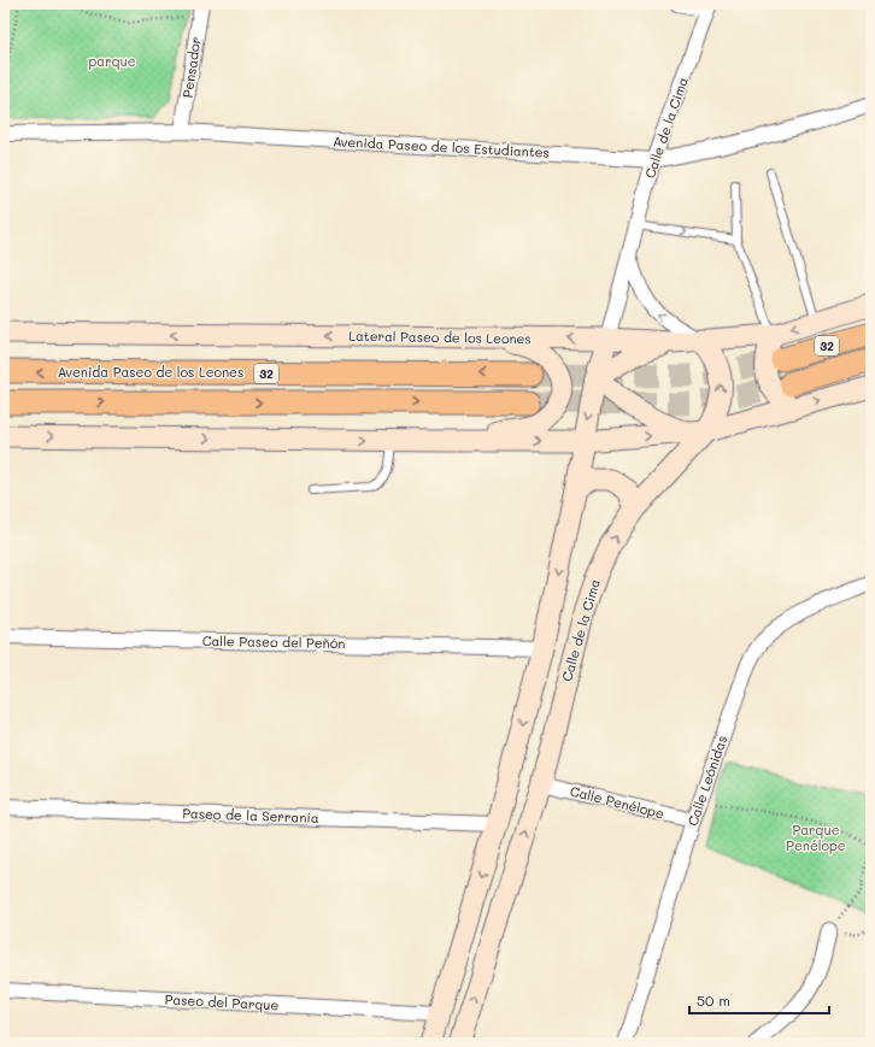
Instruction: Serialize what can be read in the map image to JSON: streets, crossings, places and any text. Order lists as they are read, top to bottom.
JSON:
{
  "streets": {
    "main road": ["32", "Avenida Paseo de los Leones"],
    "street": [
      "Pensador",
      "Calle de la Cima",
      "Avenida Paseo de los Estudiantes",
      "Lateral Paseo de los Leones",
      "Calle Paseo del Peñón",
      "Calle Leónidas",
      "Calle Penélope",
      "Paseo de la Serranía",
      "Paseo del Parque"
    ]
  },
  "crossings": [
    ["Pensador", "Avenida Paseo de los Estudiantes"],
    ["Calle de la Cima", "Avenida Paseo de los Estudiantes"],
    ["Calle de la Cima", "Lateral Paseo de los Leones"],
    ["Calle de la Cima", "Calle Paseo del Peñón"],
    ["Calle de la Cima", "Calle Penélope"],
    ["Calle de la Cima", "Paseo de la Serranía"],
    ["Calle de la Cima", "Paseo del Parque"],
    ["Calle Leónidas", "Calle Penélope"]
  ],
  "parks": ["parque", "Parque Penélope"],
  "scale_bar": "50 m"
}
